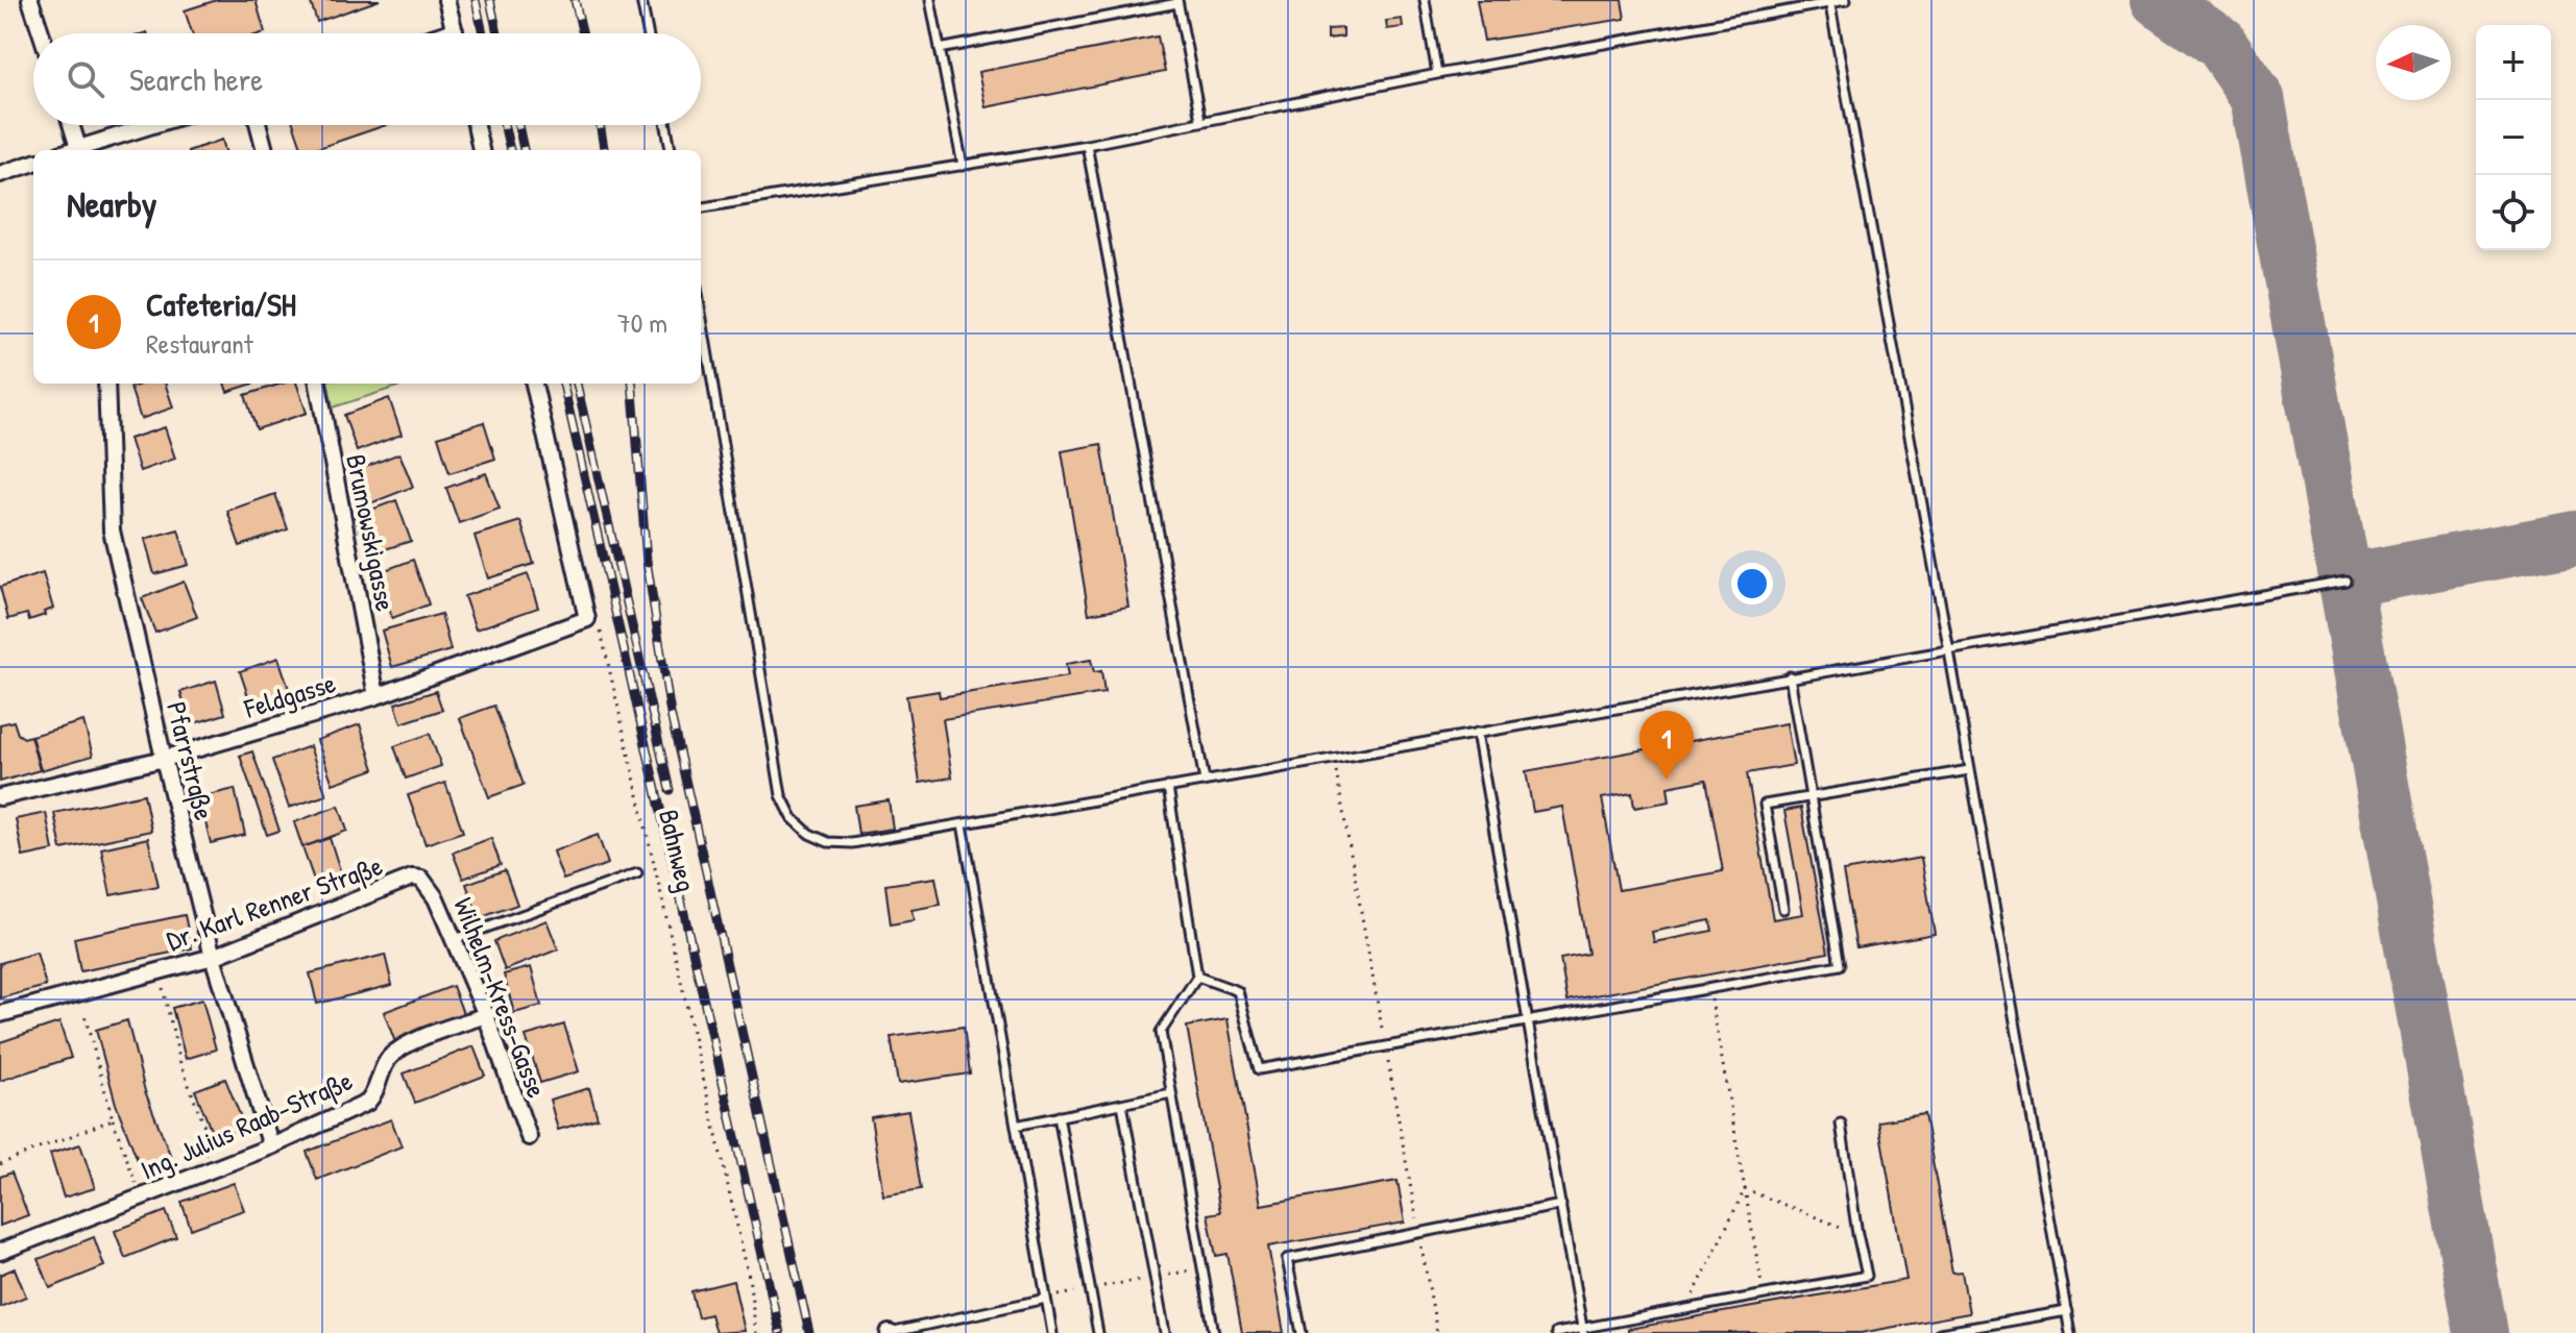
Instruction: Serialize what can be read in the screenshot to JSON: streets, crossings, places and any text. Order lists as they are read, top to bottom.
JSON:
{
  "streets": {
    "street": [
      "Brumowskigasse",
      "Feldgasse",
      "Pfarrstraße",
      "Dr. Karl Renner Straße",
      "Wilhelm-Kress-Gasse",
      "Ing. Julius Raab-Straße"
    ],
    "path": ["Bahnweg"]
  },
  "crossings": [
    ["Brumowskigasse", "Feldgasse"],
    ["Feldgasse", "Pfarrstraße"],
    ["Pfarrstraße", "Dr. Karl Renner Straße"],
    ["Pfarrstraße", "Ing. Julius Raab-Straße"],
    ["Dr. Karl Renner Straße", "Wilhelm-Kress-Gasse"],
    ["Wilhelm-Kress-Gasse", "Ing. Julius Raab-Straße"]
  ],
  "north": "left",
  "page": {
    "map_buttons": ["+", "−"],
    "search": "Search here",
    "heading": "Nearby",
    "list": [
      {
        "mark": "1",
        "name": "Cafeteria/SH",
        "note": "Restaurant",
        "value": "70 m"
      }
    ],
    "pins": "1"
  }
}
